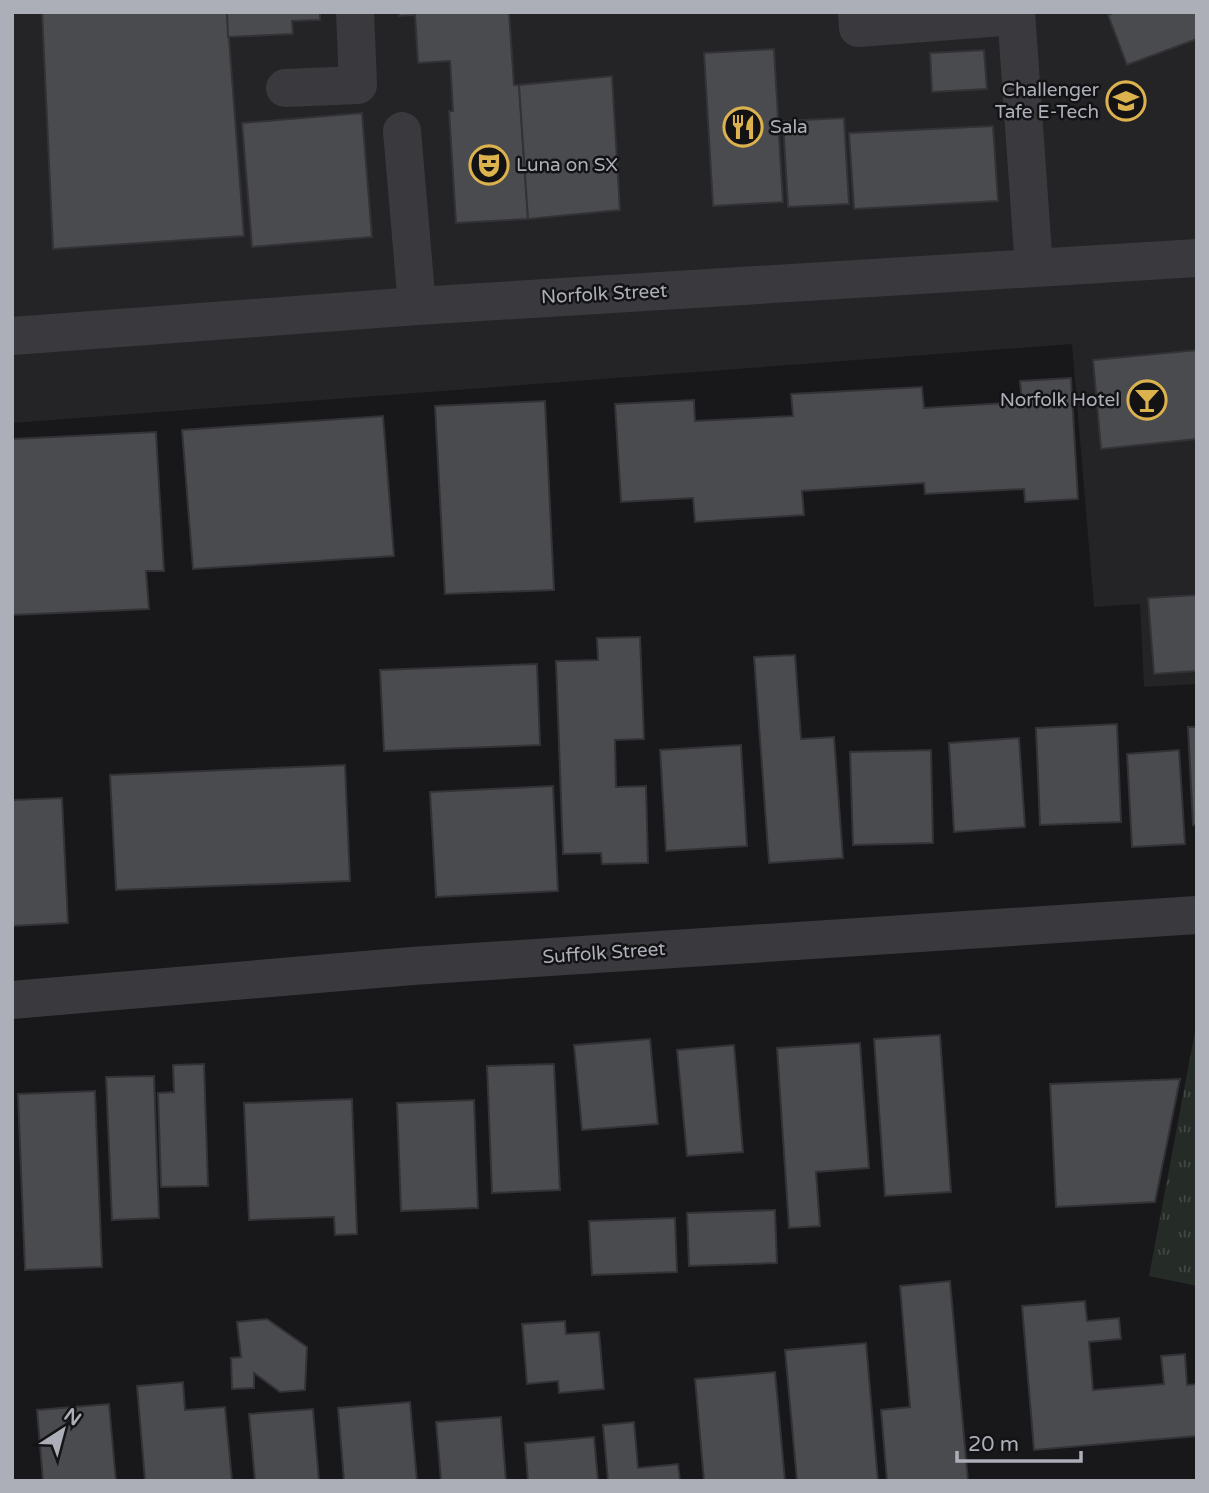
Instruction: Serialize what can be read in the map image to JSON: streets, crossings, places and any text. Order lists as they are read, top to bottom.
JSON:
{
  "streets": {
    "street": ["Norfolk Street", "Suffolk Street"]
  },
  "places": {
    "school or university": ["Challenger Tafe E-Tech"],
    "restaurant": ["Sala"],
    "theatre": ["Luna on SX"],
    "bar": ["Norfolk Hotel"]
  },
  "scale_bar": "20 m",
  "north": "top right"
}
